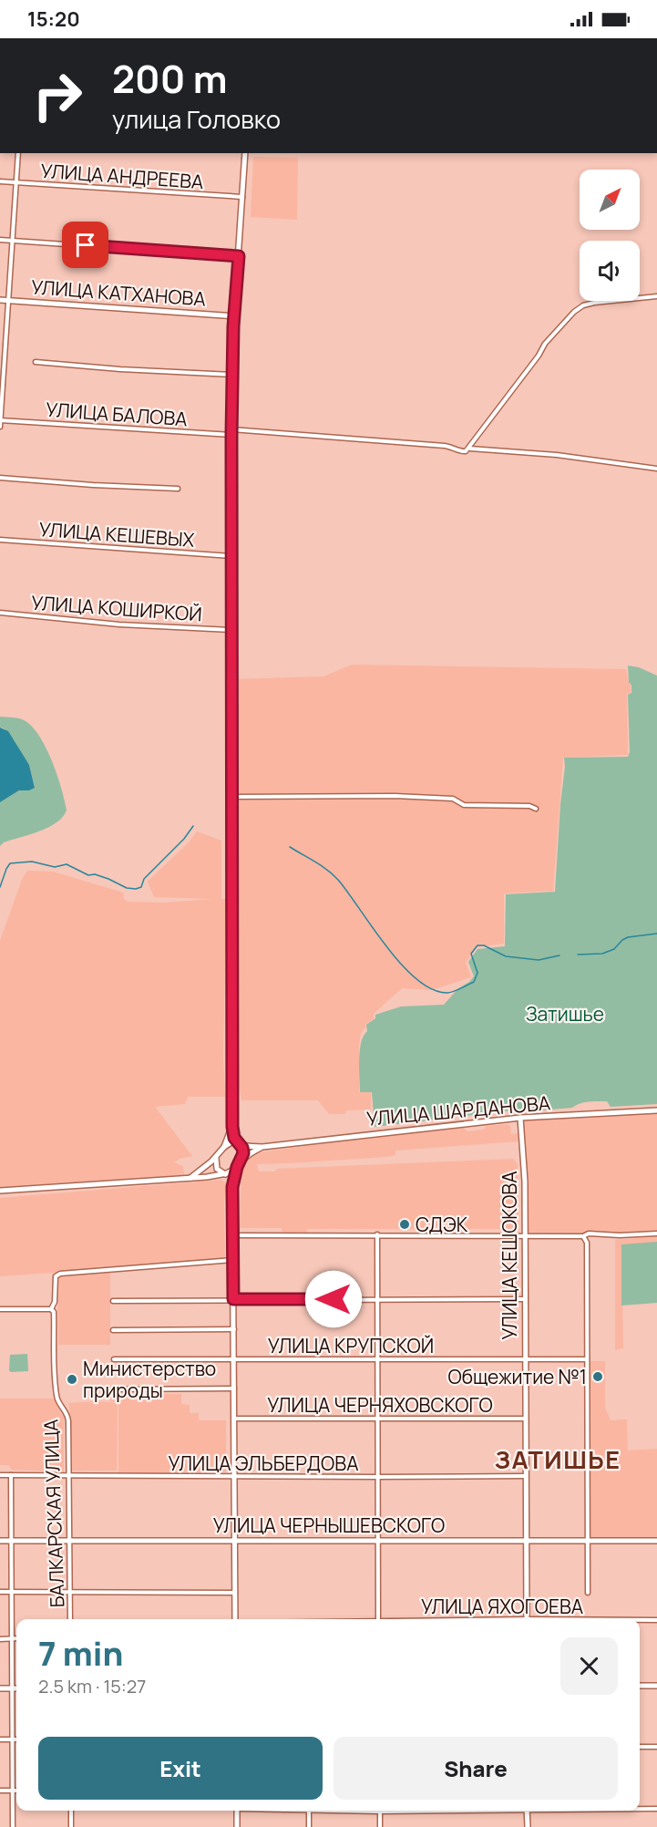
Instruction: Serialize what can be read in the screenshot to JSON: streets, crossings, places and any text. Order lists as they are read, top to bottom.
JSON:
{
  "streets": {
    "street": [
      "УЛИЦА АНДРЕЕВА",
      "УЛИЦА КАТХАНОВА",
      "УЛИЦА БАЛОВА",
      "УЛИЦА КЕШЕВЫХ",
      "УЛИЦА КОШИРКОЙ",
      "УЛИЦА ШАРДАНОВА",
      "УЛИЦА КЕШОКОВА",
      "УЛИЦА КРУПСКОЙ",
      "УЛИЦА ЧЕРНЯХОВСКОГО",
      "УЛИЦА ЭЛЬБЕРДОВА",
      "БАЛКАРСКАЯ УЛИЦА",
      "УЛИЦА ЧЕРНЫШЕВСКОГО",
      "УЛИЦА ЯХОГОЕВА"
    ]
  },
  "crossings": [
    ["УЛИЦА ШАРДАНОВА", "УЛИЦА КЕШОКОВА"],
    ["УЛИЦА КЕШОКОВА", "УЛИЦА КРУПСКОЙ"],
    ["УЛИЦА КЕШОКОВА", "УЛИЦА ЧЕРНЯХОВСКОГО"],
    ["УЛИЦА КЕШОКОВА", "УЛИЦА ЭЛЬБЕРДОВА"],
    ["УЛИЦА КЕШОКОВА", "УЛИЦА ЧЕРНЫШЕВСКОГО"],
    ["УЛИЦА ЭЛЬБЕРДОВА", "БАЛКАРСКАЯ УЛИЦА"],
    ["БАЛКАРСКАЯ УЛИЦА", "УЛИЦА ЧЕРНЫШЕВСКОГО"]
  ],
  "districts": ["ЗАТИШЬЕ"],
  "parks": ["Затишье"],
  "places": ["СДЭК", "Общежитие №1", "Министерство природы"],
  "north": "top right",
  "page": {
    "status": "15:20",
    "turn": ["200 m", "улица Головко"],
    "heading": ["7 min", "2.5 km · 15:27"],
    "buttons": ["Exit", "Share"]
  }
}
